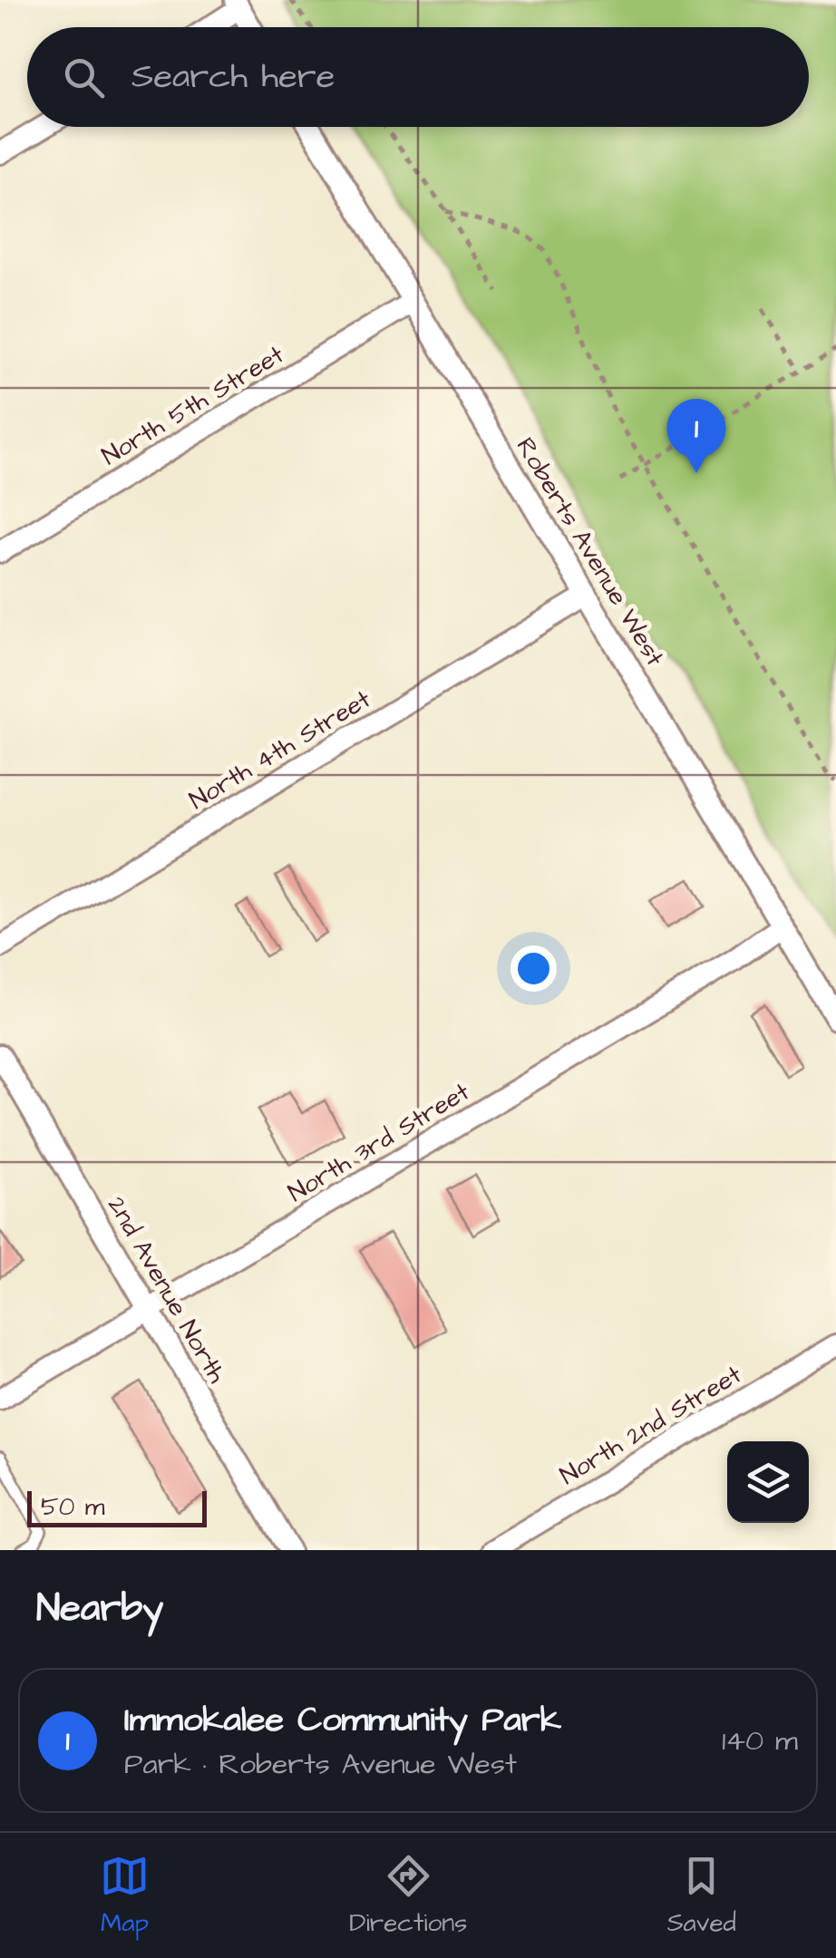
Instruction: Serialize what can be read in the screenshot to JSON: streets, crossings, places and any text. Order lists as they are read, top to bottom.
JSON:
{
  "streets": {
    "street": [
      "North 5th Street",
      "Roberts Avenue West",
      "North 4th Street",
      "North 3rd Street",
      "2nd Avenue North",
      "North 2nd Street"
    ]
  },
  "crossings": [
    ["North 5th Street", "Roberts Avenue West"],
    ["Roberts Avenue West", "North 4th Street"],
    ["Roberts Avenue West", "North 3rd Street"],
    ["North 3rd Street", "2nd Avenue North"]
  ],
  "scale_bar": "50 m",
  "page": {
    "search": "Search here",
    "pins": "1",
    "scale": "50 m",
    "heading": "Nearby",
    "list": [
      {
        "mark": "1",
        "name": "Immokalee Community Park",
        "note": "Park · Roberts Avenue West",
        "value": "140 m"
      }
    ],
    "nav": ["Map", "Directions", "Saved"]
  }
}
